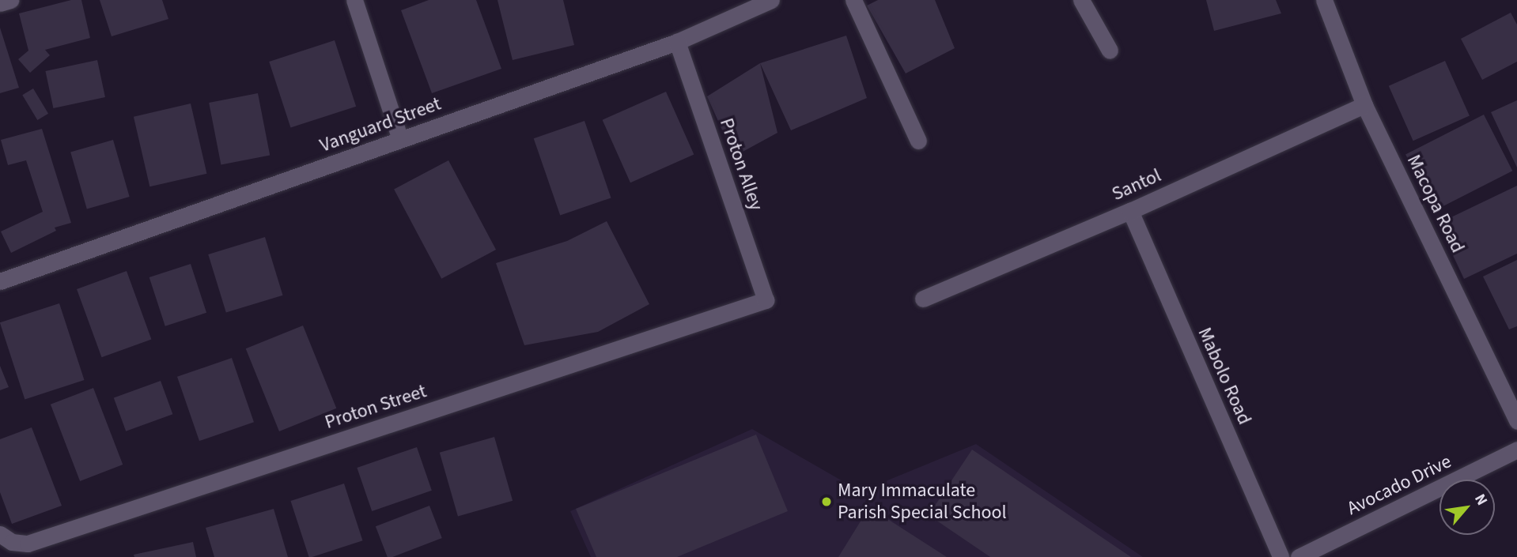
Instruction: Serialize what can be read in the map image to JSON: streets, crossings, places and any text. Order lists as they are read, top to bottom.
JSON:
{
  "streets": {
    "street": [
      "Vanguard Street",
      "Proton Alley",
      "Santol",
      "Macopa Road",
      "Mabolo Road",
      "Proton Street",
      "Avocado Drive"
    ]
  },
  "crossings": [
    ["Vanguard Street", "Proton Alley"],
    ["Proton Alley", "Proton Street"],
    ["Santol", "Macopa Road"],
    ["Santol", "Mabolo Road"]
  ],
  "places": ["Mary Immaculate Parish Special School"],
  "north": "top right"
}
